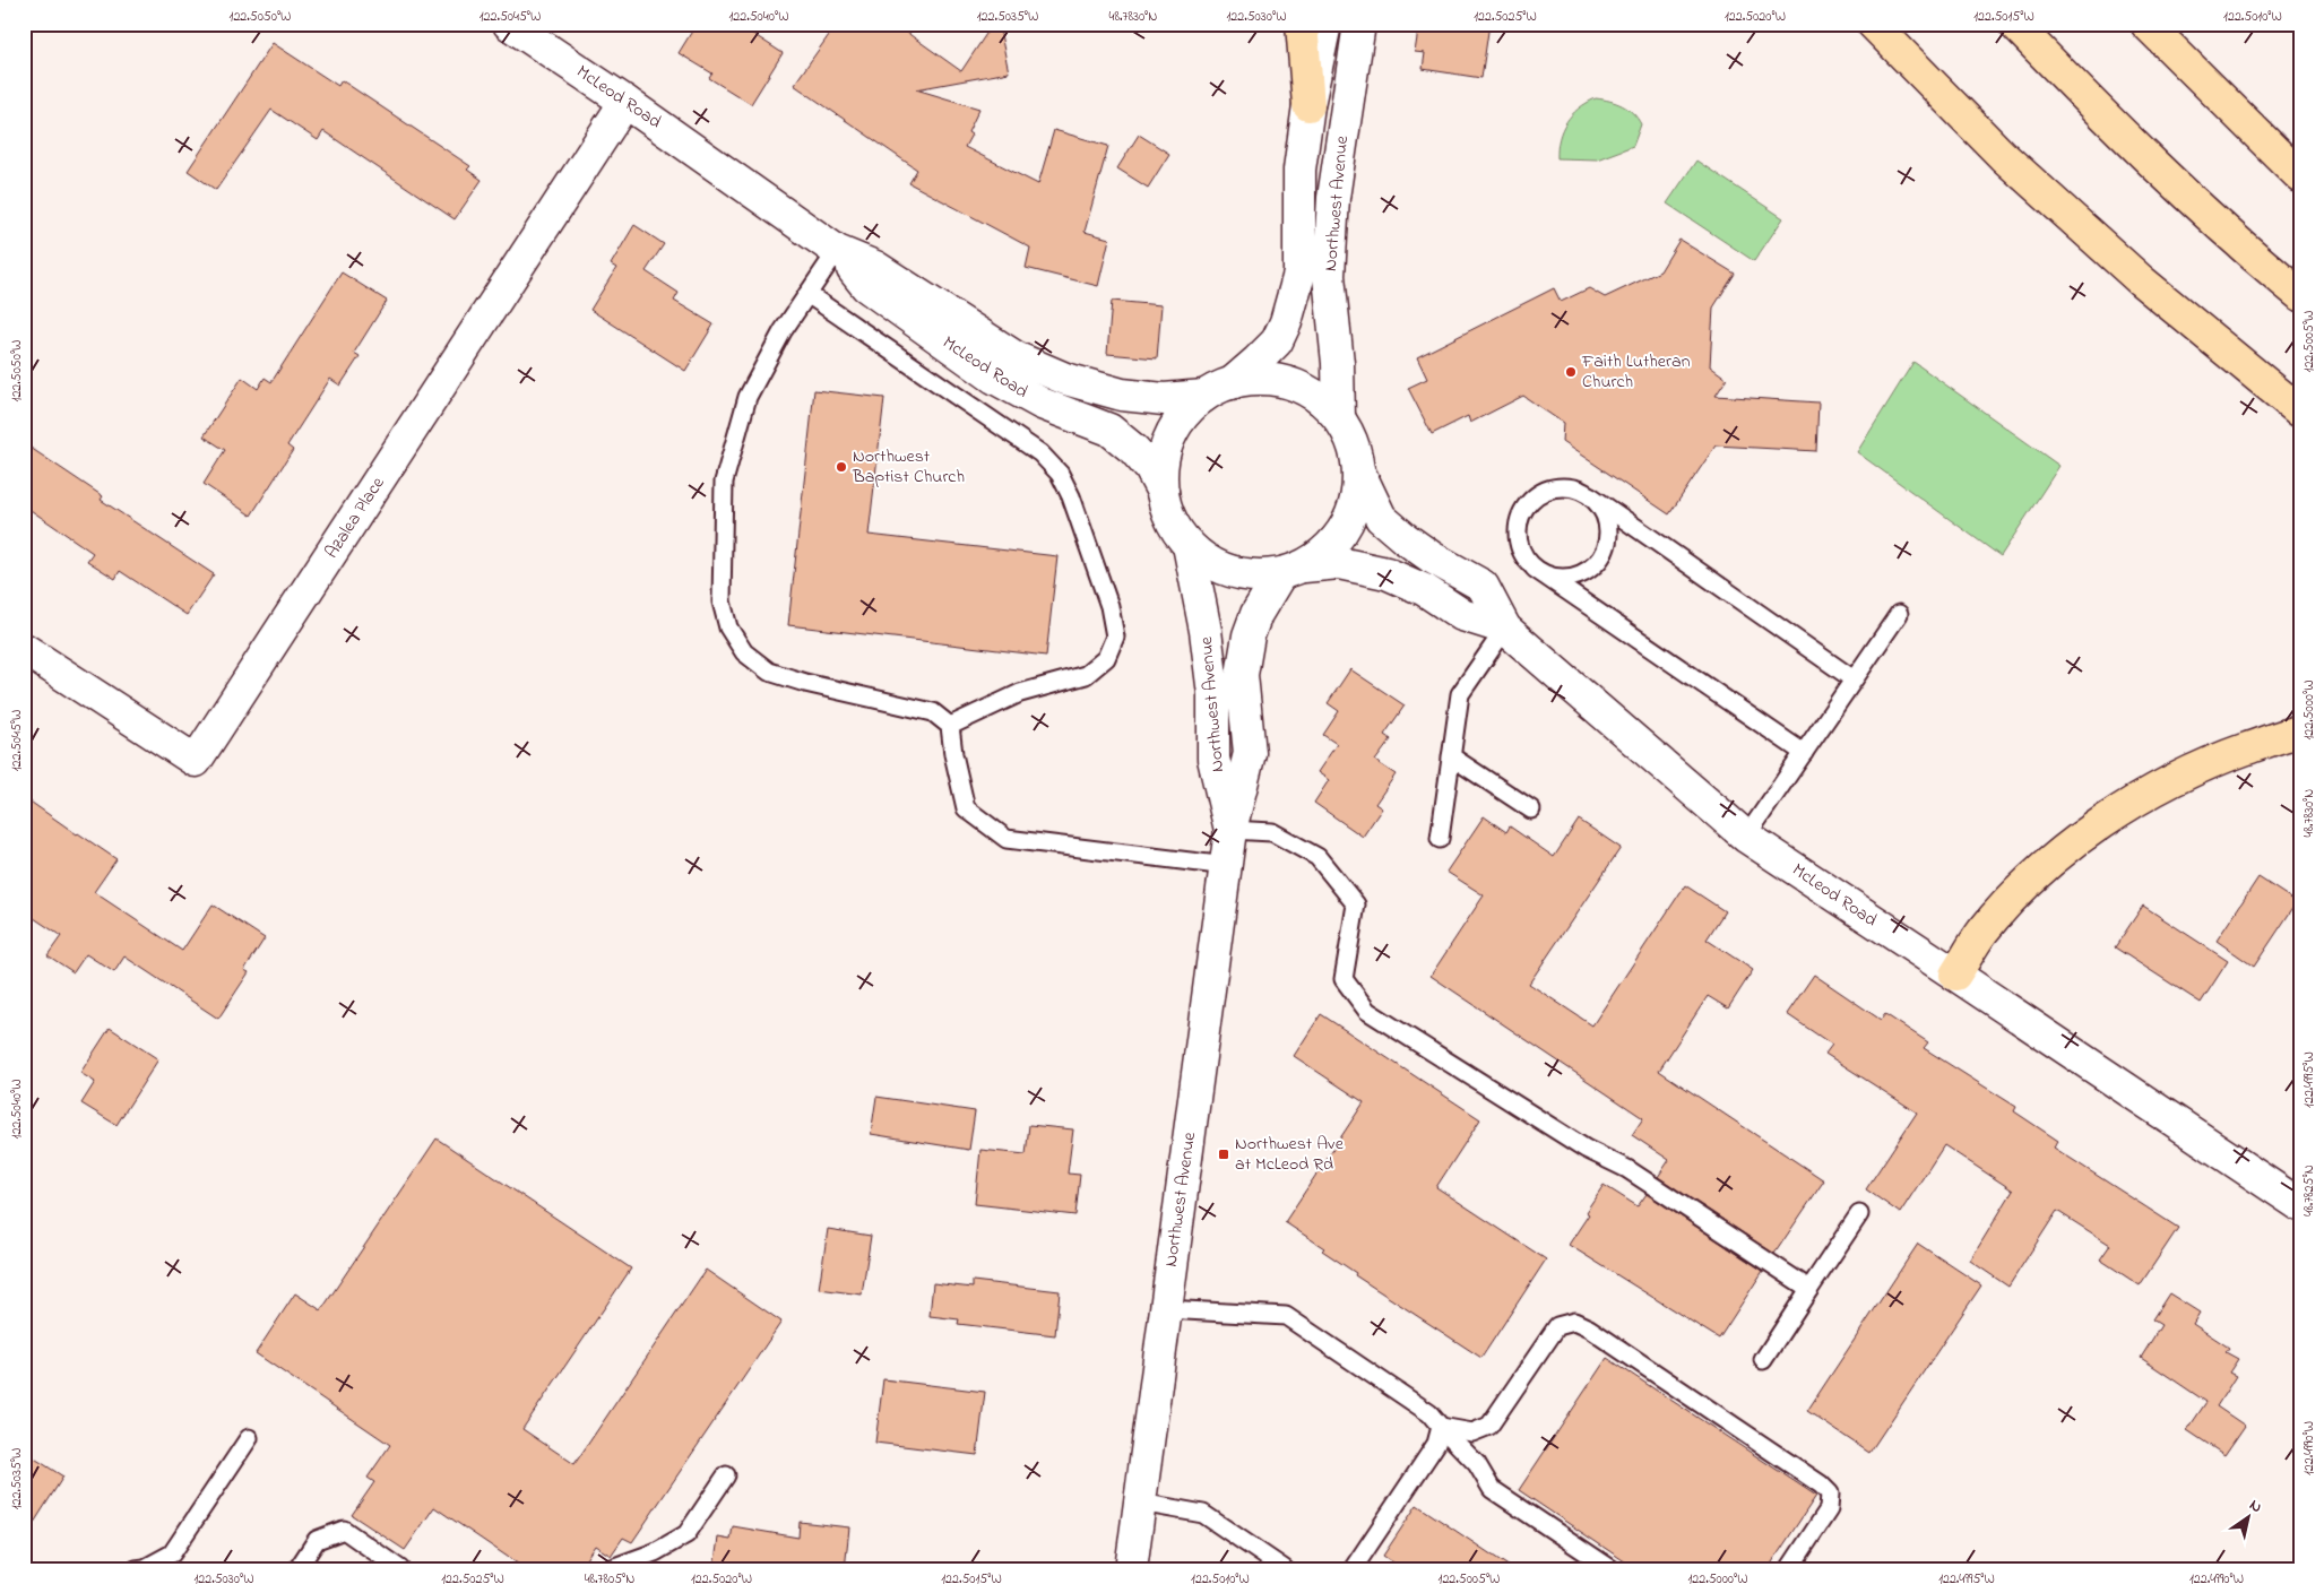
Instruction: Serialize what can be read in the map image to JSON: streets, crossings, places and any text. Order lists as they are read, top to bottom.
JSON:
{
  "streets": {
    "main road": ["McLeod Road", "Northwest Avenue", "Azalea Place"]
  },
  "crossings": [
    ["McLeod Road", "Northwest Avenue"],
    ["McLeod Road", "Azalea Place"]
  ],
  "places": {
    "other": ["Faith Lutheran Church", "Northwest Baptist Church"],
    "transit": ["Northwest Ave at McLeod Rd"]
  },
  "north": "top right",
  "coordinates": [
    "122.5050°W",
    "122.5045°W",
    "122.5040°W",
    "122.5035°W",
    "48.7830°N",
    "122.5030°W",
    "122.5025°W",
    "122.5020°W",
    "122.5015°W",
    "122.5010°W",
    "122.5005°W",
    "122.5000°W",
    "122.4995°W",
    "48.7825°N",
    "122.4990°W",
    "48.7805°N"
  ]
}
